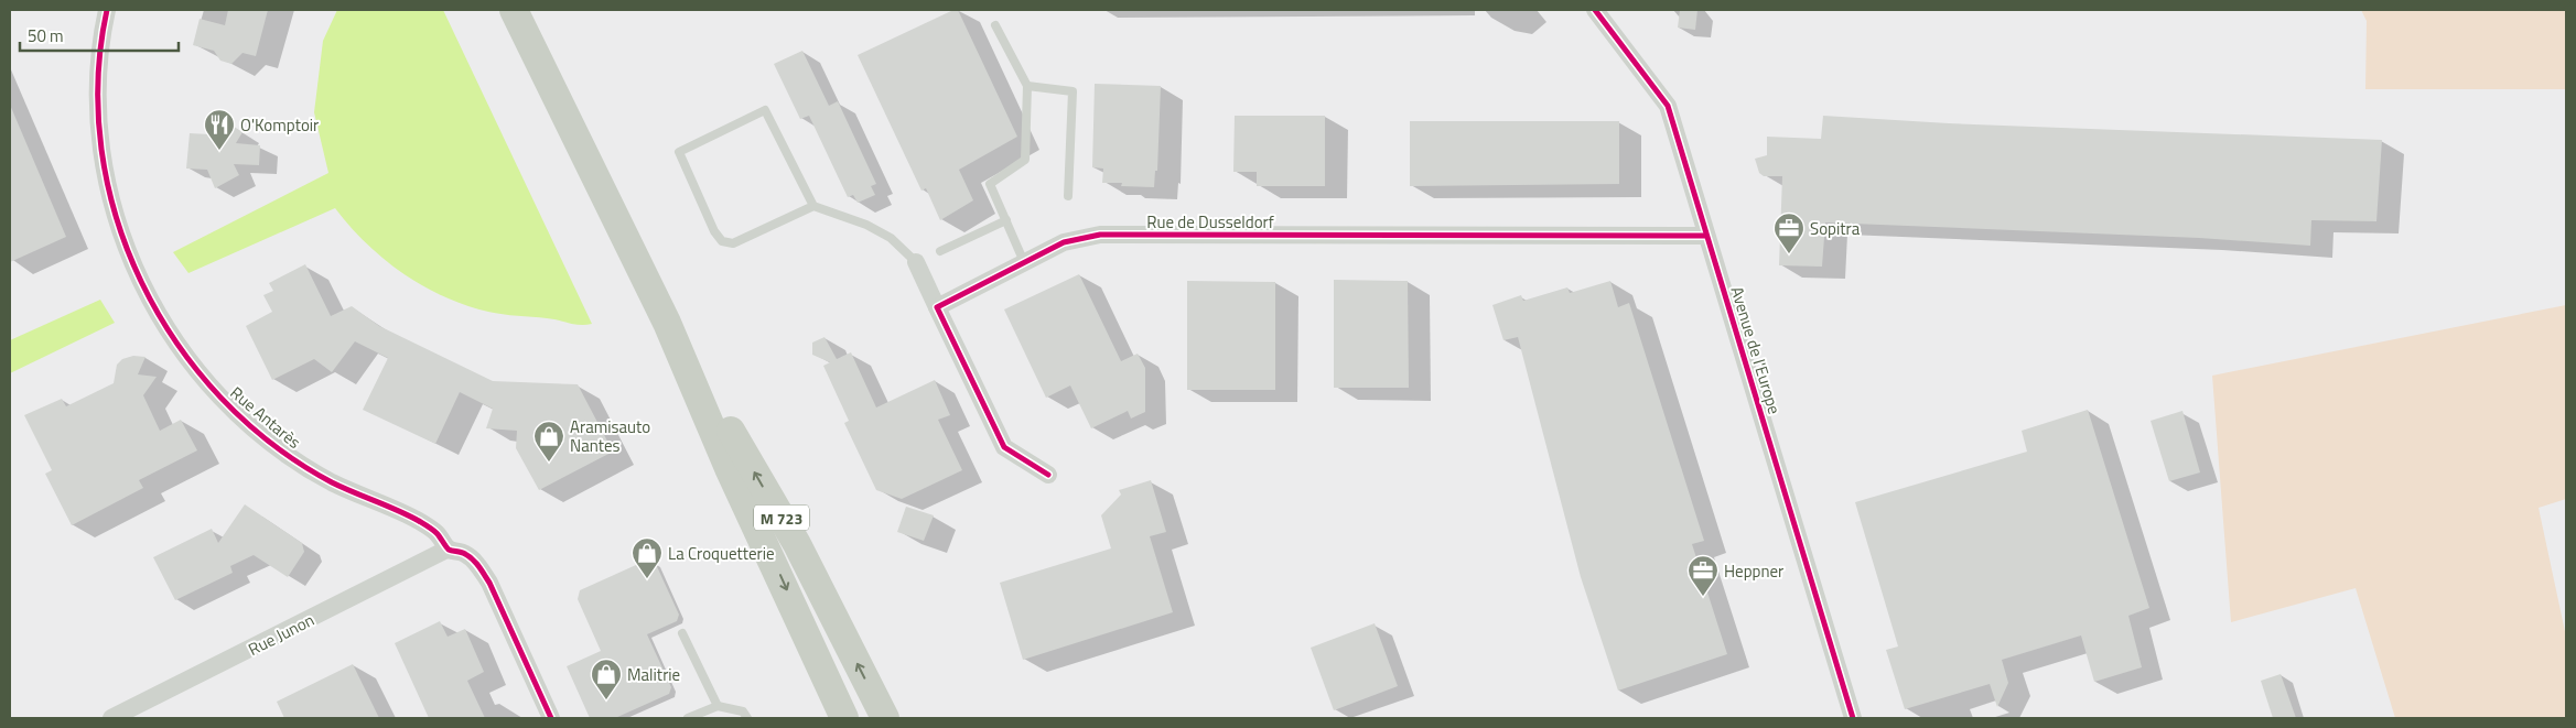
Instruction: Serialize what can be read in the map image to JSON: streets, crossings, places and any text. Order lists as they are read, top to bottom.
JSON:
{
  "streets": {
    "main road": ["M 723"],
    "street": [
      "Rue de Dusseldorf",
      "Avenue de l'Europe",
      "Rue Antarès",
      "Rue Junon"
    ]
  },
  "crossings": [
    ["Rue de Dusseldorf", "Avenue de l'Europe"],
    ["Rue Antarès", "Rue Junon"]
  ],
  "places": {
    "restaurant": ["O'Komptoir"],
    "office": ["Sopitra", "Heppner"],
    "shop": ["Aramisauto Nantes", "La Croquetterie", "Malitrie"]
  },
  "scale_bar": "50 m"
}
